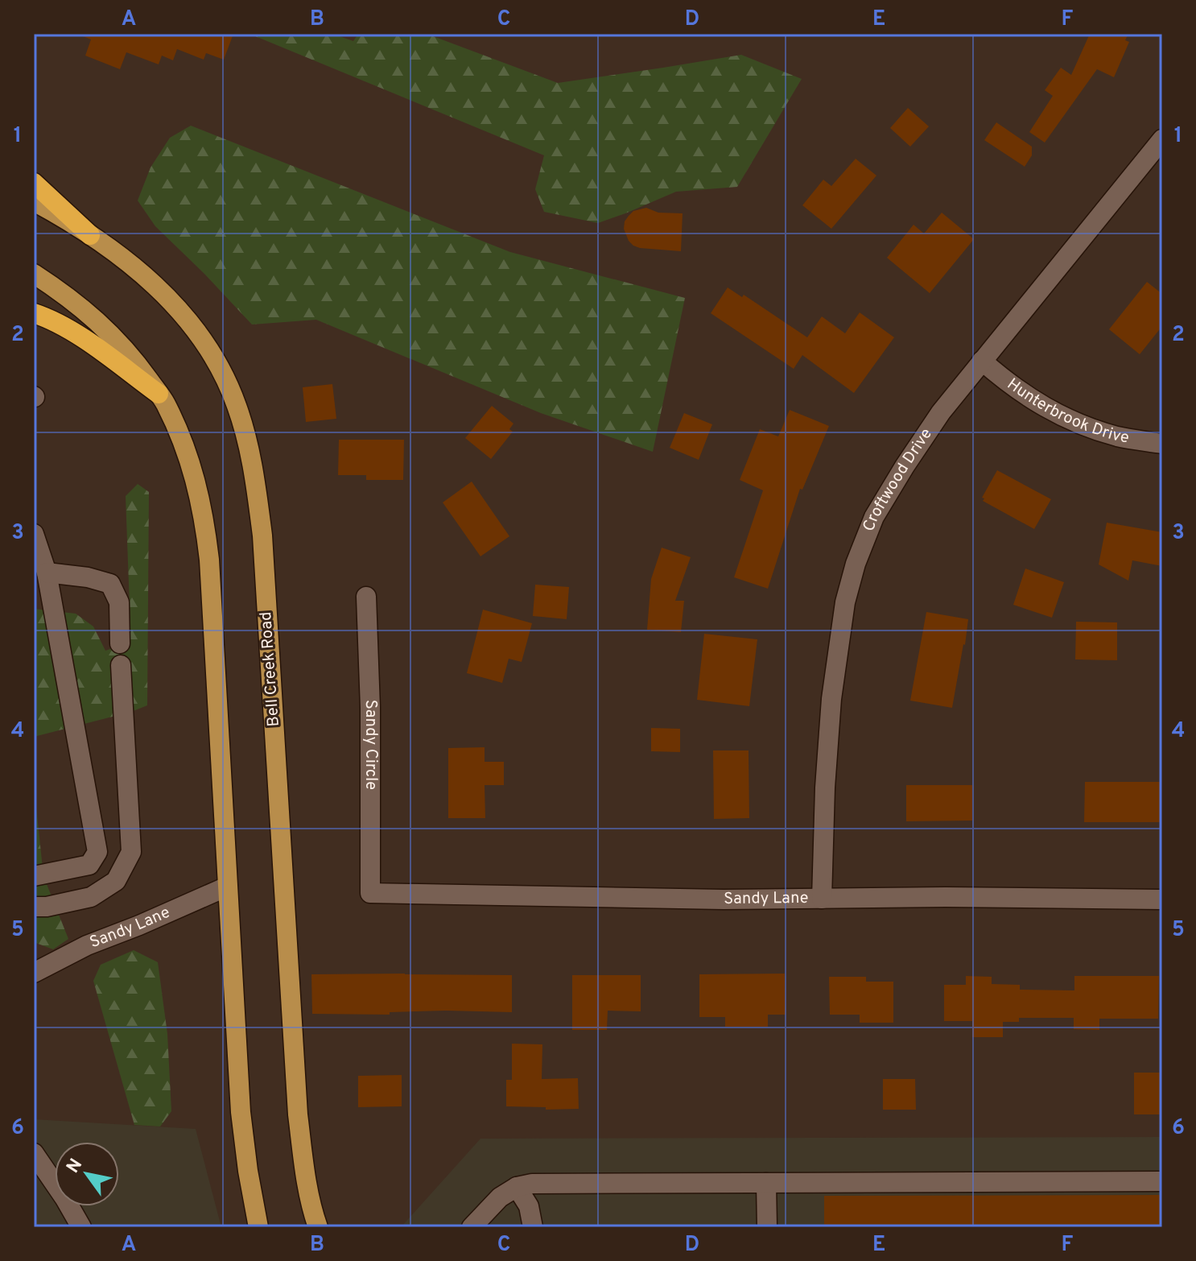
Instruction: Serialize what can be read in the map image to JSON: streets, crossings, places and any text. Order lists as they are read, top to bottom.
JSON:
{
  "streets": {
    "main road": ["Bell Creek Road"],
    "street": [
      "Hunterbrook Drive",
      "Croftwood Drive",
      "Sandy Circle",
      "Sandy Lane"
    ]
  },
  "crossings": [
    ["Hunterbrook Drive", "Croftwood Drive"],
    ["Croftwood Drive", "Sandy Lane"],
    ["Sandy Circle", "Sandy Lane"]
  ],
  "north": "top left",
  "grid": {
    "columns": [
      "A",
      "B",
      "C",
      "D",
      "E",
      "F"
    ],
    "rows": [
      "1",
      "2",
      "3",
      "4",
      "5",
      "6"
    ]
  }
}
